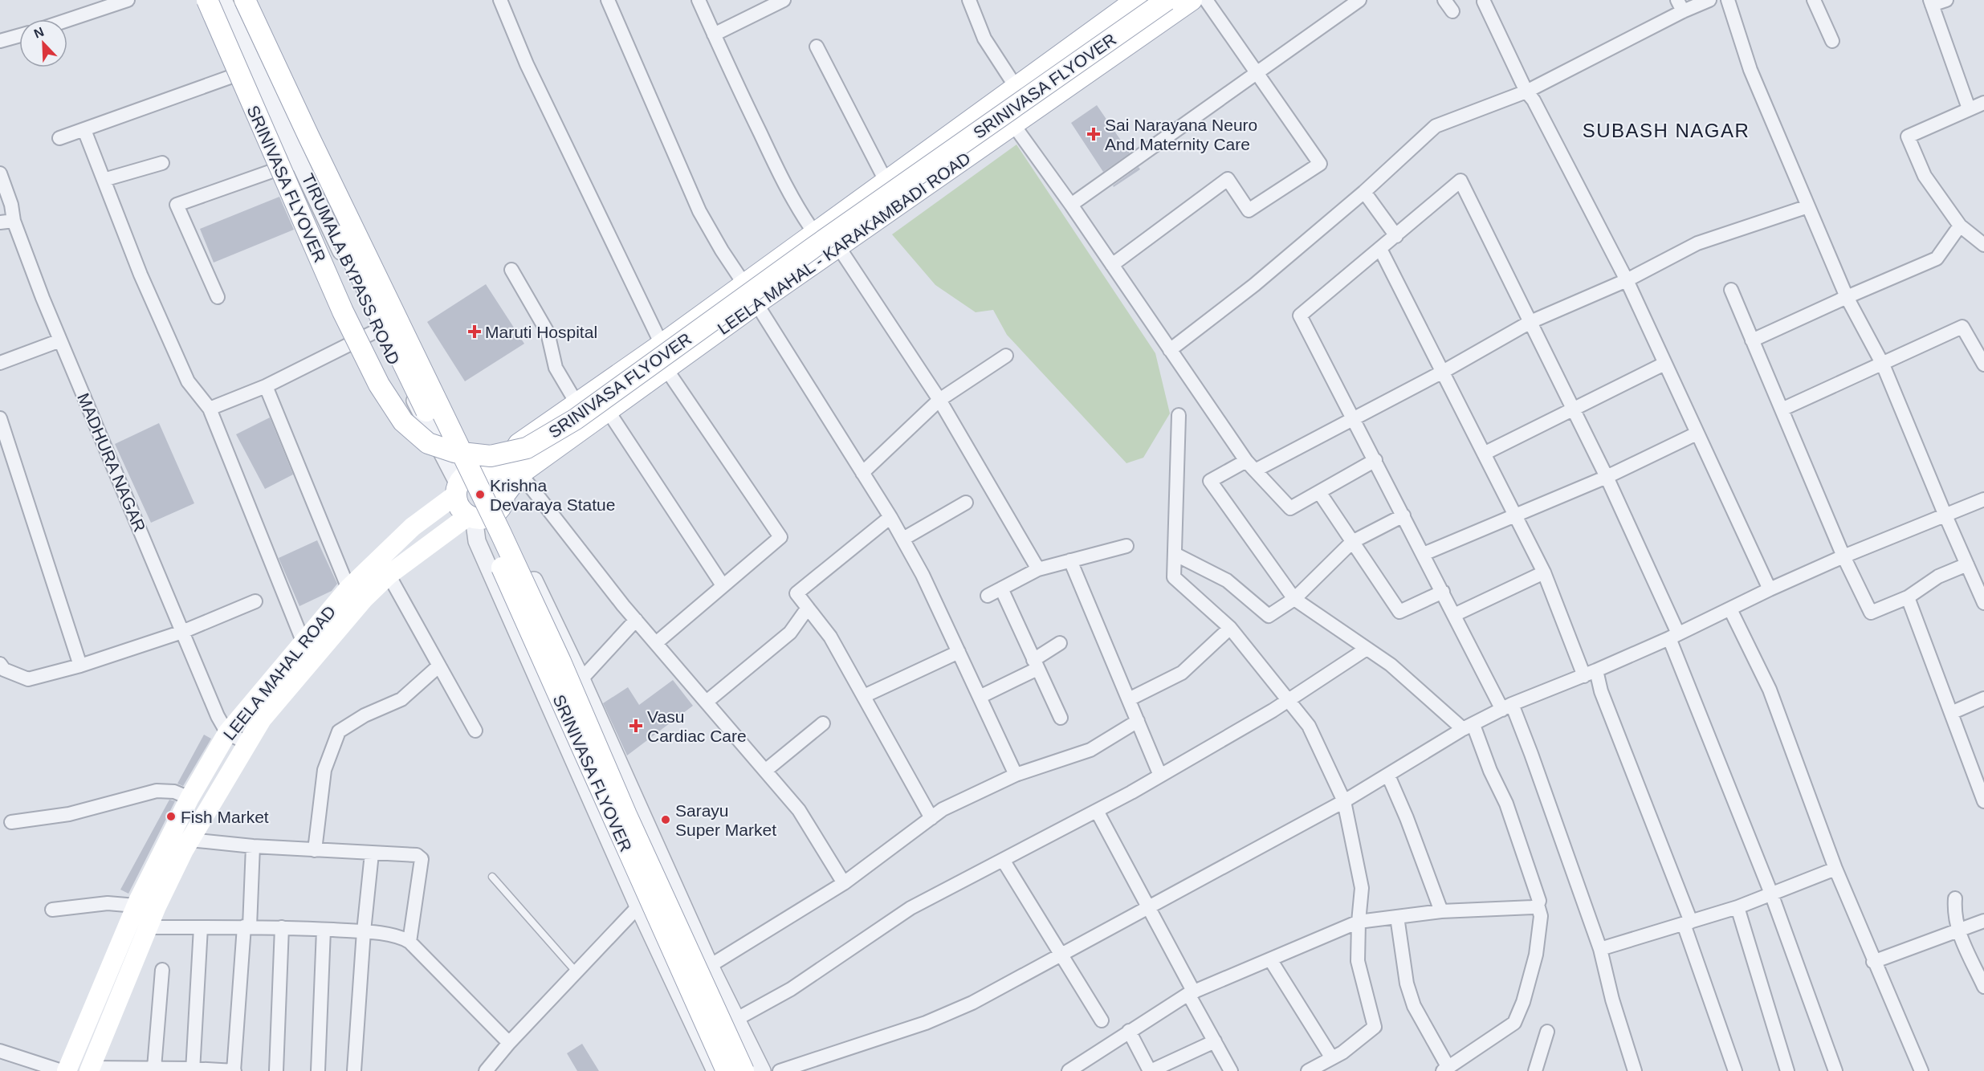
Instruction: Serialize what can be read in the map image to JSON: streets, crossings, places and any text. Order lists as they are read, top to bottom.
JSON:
{
  "streets": {
    "main road": ["SRINIVASA FLYOVER", "LEELA MAHAL - KARAKAMBADI ROAD", "LEELA MAHAL ROAD"],
    "street": ["TIRUMALA BYPASS ROAD", "MADHURA NAGAR"]
  },
  "crossings": [
    ["LEELA MAHAL - KARAKAMBADI ROAD", "TIRUMALA BYPASS ROAD"],
    ["LEELA MAHAL - KARAKAMBADI ROAD", "LEELA MAHAL ROAD"],
    ["TIRUMALA BYPASS ROAD", "LEELA MAHAL ROAD"],
    ["MADHURA NAGAR", "LEELA MAHAL ROAD"]
  ],
  "districts": ["SUBASH NAGAR"],
  "places": {
    "health": ["Sai Narayana Neuro And Maternity Care", "Maruti Hospital", "Vasu Cardiac Care"],
    "other": ["Krishna Devaraya Statue", "Fish Market", "Sarayu Super Market"]
  },
  "north": "top left"
}
